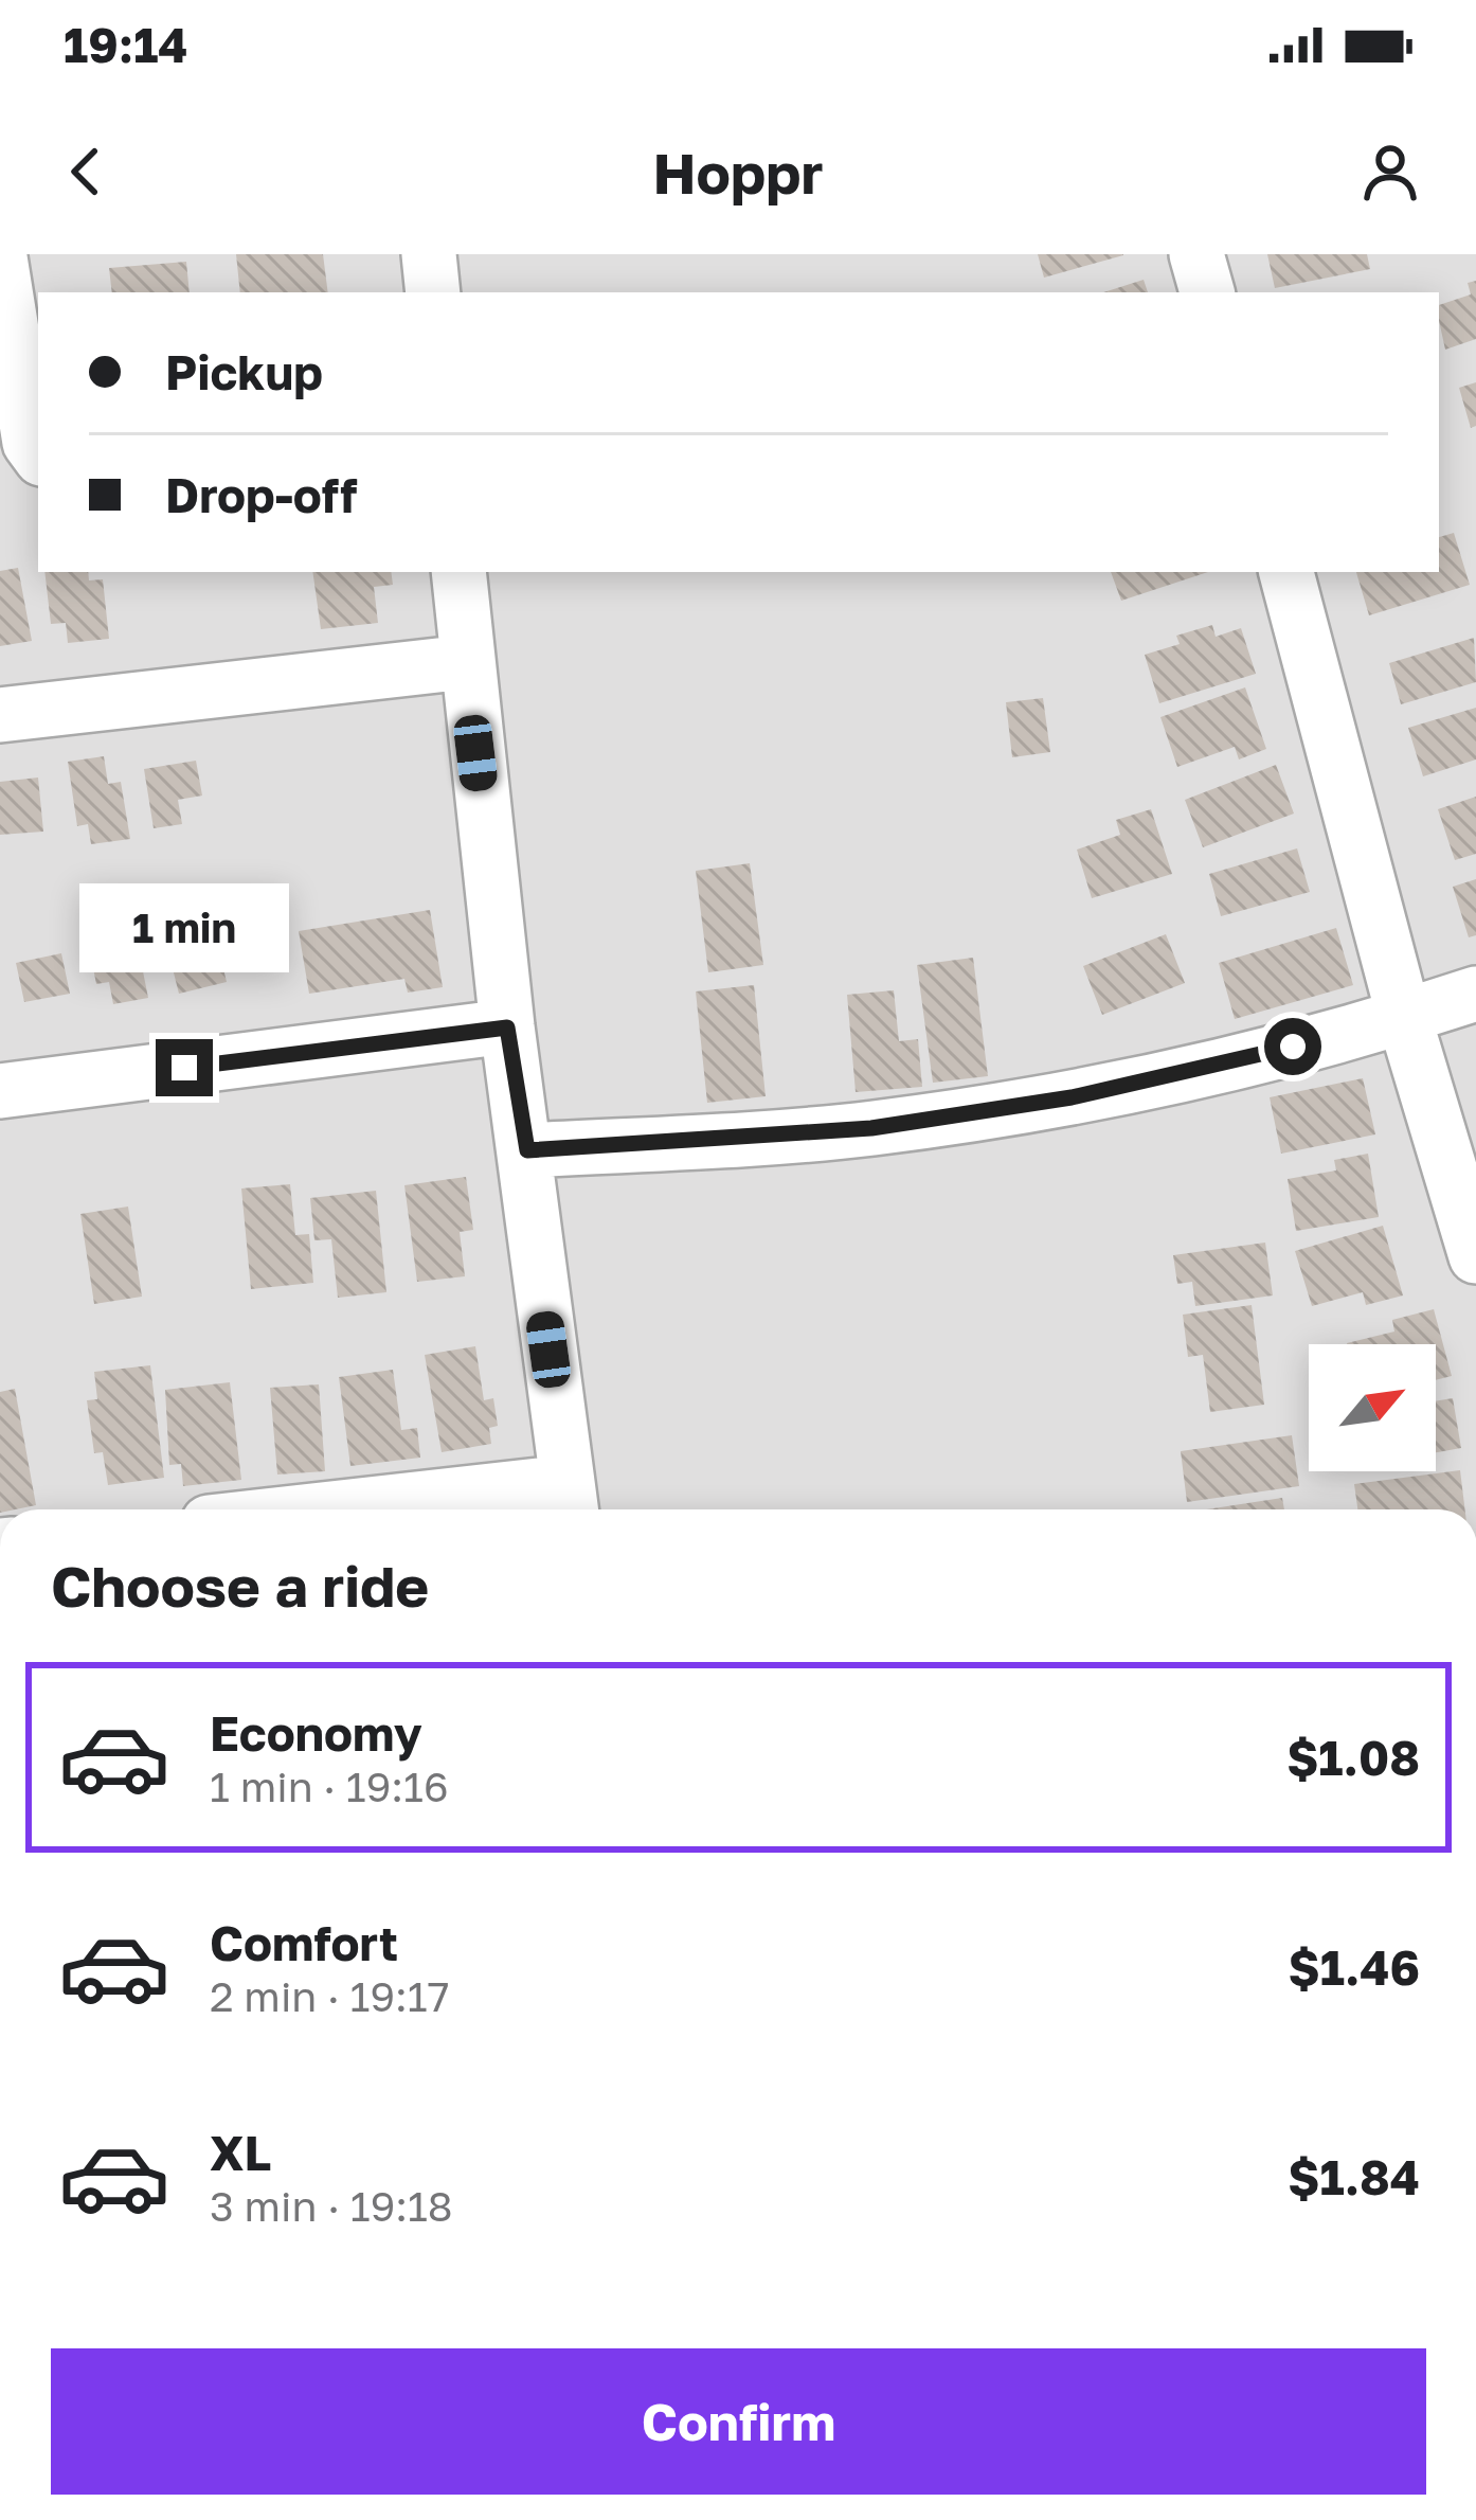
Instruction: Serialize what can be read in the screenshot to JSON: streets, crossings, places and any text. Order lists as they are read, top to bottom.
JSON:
{
  "north": "top right",
  "page": {
    "status": "19:14",
    "header": "Hoppr",
    "banner": ["Pickup", "Drop-off"],
    "bubble": "1 min",
    "heading": "Choose a ride",
    "list": [
      {
        "name": "Economy",
        "note": "1 min · 19:16",
        "value": "$1.08"
      },
      {
        "name": "Comfort",
        "note": "2 min · 19:17",
        "value": "$1.46"
      },
      {
        "name": "XL",
        "note": "3 min · 19:18",
        "value": "$1.84"
      }
    ],
    "buttons": "Confirm"
  }
}
